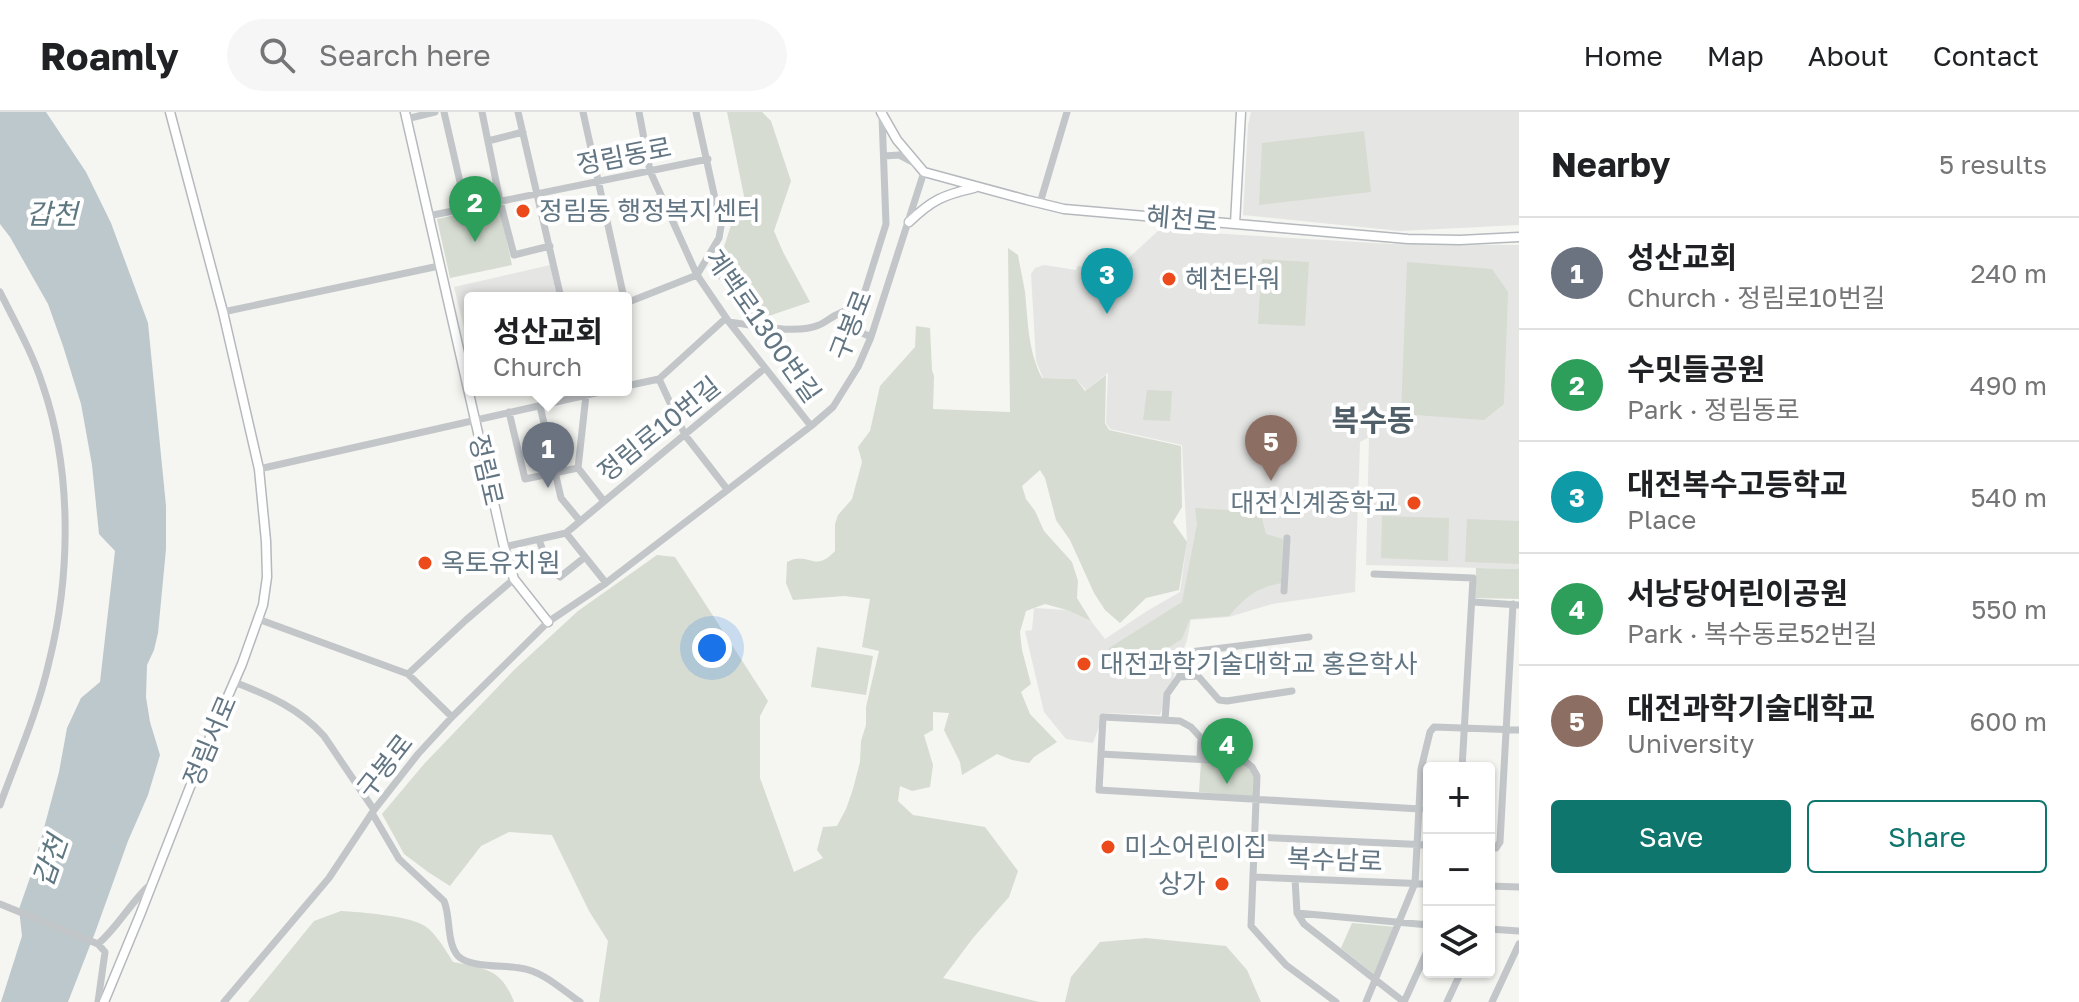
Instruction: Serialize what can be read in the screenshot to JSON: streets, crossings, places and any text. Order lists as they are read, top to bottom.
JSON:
{
  "streets": {
    "main road": ["혜천로", "정림로", "정림서로"],
    "street": [
      "정림동로",
      "구봉로",
      "계백로1300번길",
      "정림로10번길",
      "복수남로"
    ]
  },
  "crossings": [
    ["정림동로", "계백로1300번길"],
    ["정림동로", "정림로"],
    ["혜천로", "구봉로"],
    ["구봉로", "계백로1300번길"],
    ["구봉로", "정림로"],
    ["계백로1300번길", "정림로10번길"],
    ["정림로10번길", "정림로"]
  ],
  "districts": ["복수동"],
  "water": ["갑천"],
  "places": [
    "정림동 행정복지센터",
    "혜천타워",
    "대전신계중학교",
    "옥토유치원",
    "대전과학기술대학교 홍은학사",
    "미소어린이집",
    "상가"
  ],
  "page": {
    "header": "Roamly",
    "search": "Search here",
    "nav": [
      "Home",
      "Map",
      "About",
      "Contact"
    ],
    "heading": ["Nearby", "5 results"],
    "pins": [
      "2",
      "3",
      "5",
      "1",
      "4"
    ],
    "list": [
      {
        "mark": "1",
        "name": "성산교회",
        "note": "Church · 정림로10번길",
        "value": "240 m"
      },
      {
        "mark": "2",
        "name": "수밋들공원",
        "note": "Park · 정림동로",
        "value": "490 m"
      },
      {
        "mark": "3",
        "name": "대전복수고등학교",
        "note": "Place",
        "value": "540 m"
      },
      {
        "mark": "4",
        "name": "서낭당어린이공원",
        "note": "Park · 복수동로52번길",
        "value": "550 m"
      },
      {
        "mark": "5",
        "name": "대전과학기술대학교",
        "note": "University",
        "value": "600 m"
      }
    ],
    "popup": ["성산교회", "Church"],
    "map_buttons": ["+", "−"],
    "buttons": ["Save", "Share"]
  }
}
